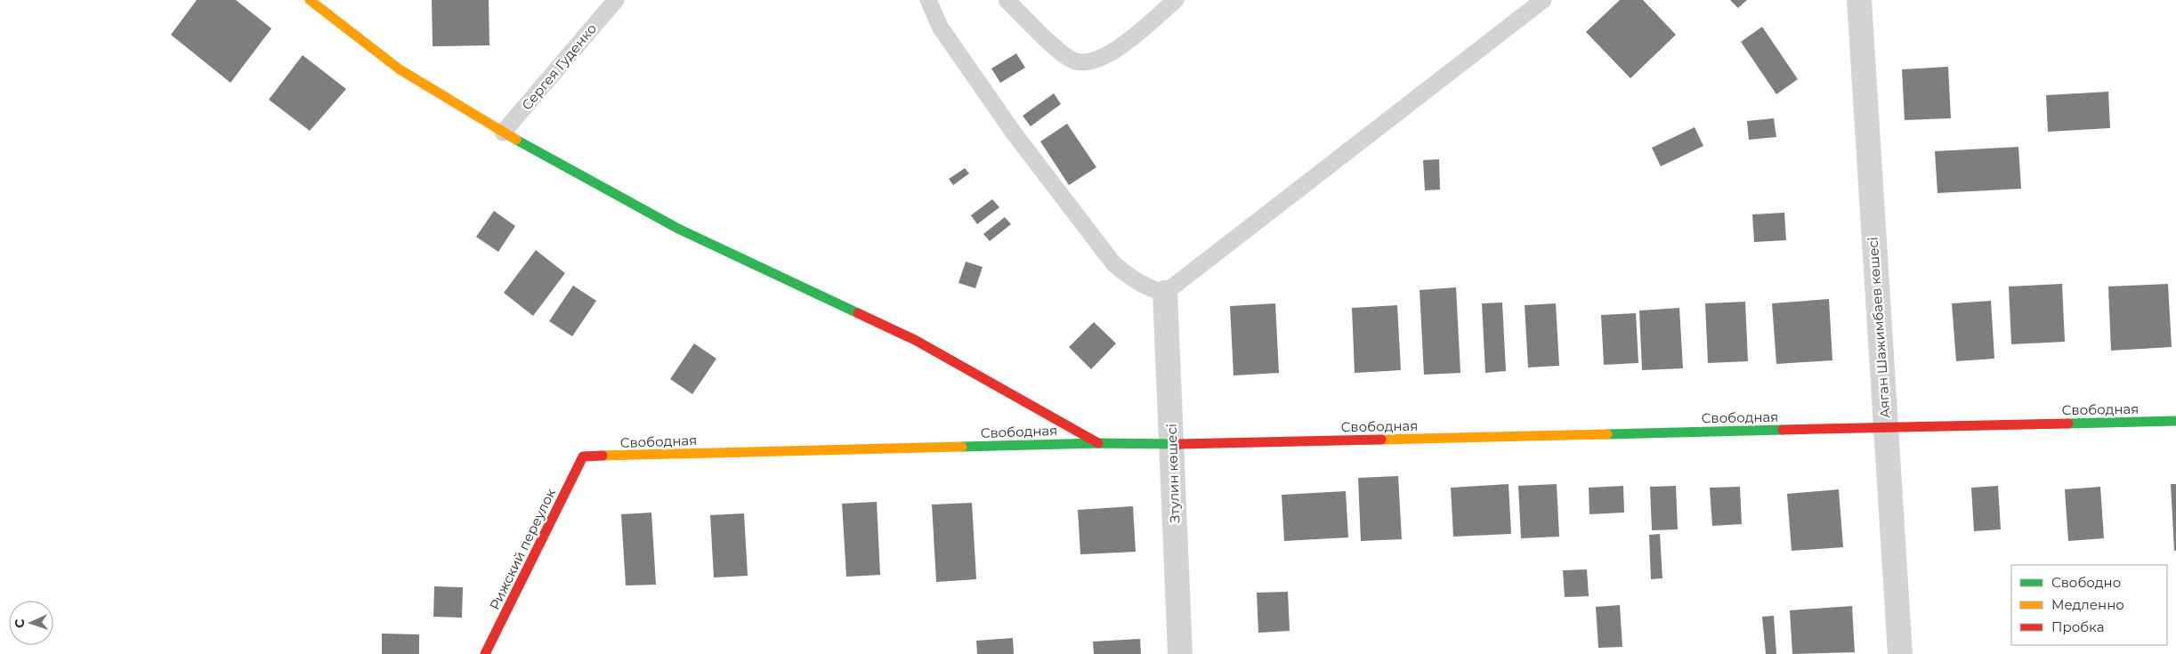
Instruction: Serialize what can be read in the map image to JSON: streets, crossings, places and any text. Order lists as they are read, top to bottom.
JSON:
{
  "streets": {
    "street": [
      "Аяган Шажимбаев көшесі",
      "Свободная",
      "Зтулин көшесі",
      "Рижский переулок"
    ],
    "lane": ["Сергея Гуденко"]
  },
  "crossings": [
    ["Аяган Шажимбаев көшесі", "Свободная"],
    ["Свободная", "Зтулин көшесі"],
    ["Свободная", "Рижский переулок"]
  ],
  "legend": ["Свободно", "Медленно", "Пробка"],
  "north": "left"
}
